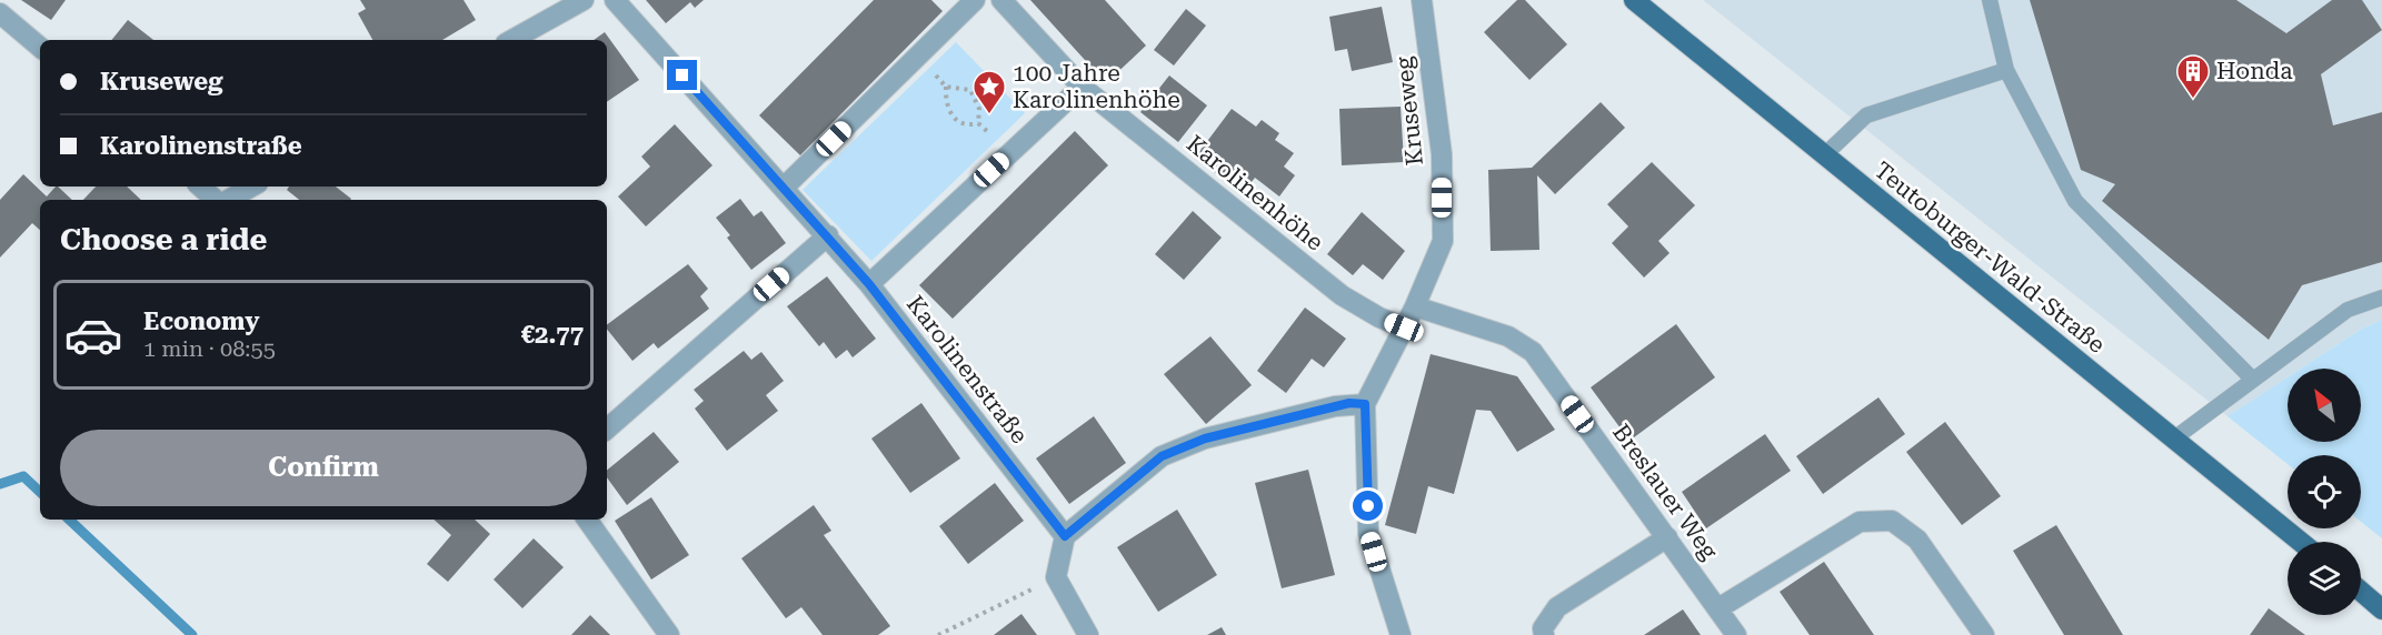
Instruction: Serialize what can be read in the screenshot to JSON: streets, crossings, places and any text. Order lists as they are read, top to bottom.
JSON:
{
  "streets": {
    "main road": ["Teutoburger-Wald-Straße"],
    "street": [
      "Kruseweg",
      "Karolinenhöhe",
      "Karolinenstraße",
      "Breslauer Weg"
    ]
  },
  "crossings": [
    ["Kruseweg", "Karolinenhöhe"],
    ["Kruseweg", "Breslauer Weg"]
  ],
  "places": {
    "building": ["Honda"],
    "place": ["100 Jahre Karolinenhöhe"]
  },
  "north": "top left",
  "page": {
    "banner": ["Kruseweg", "Karolinenstraße"],
    "heading": "Choose a ride",
    "list": [
      {
        "name": "Economy",
        "note": "1 min · 08:55",
        "value": "€2.77"
      }
    ],
    "buttons": "Confirm"
  }
}
